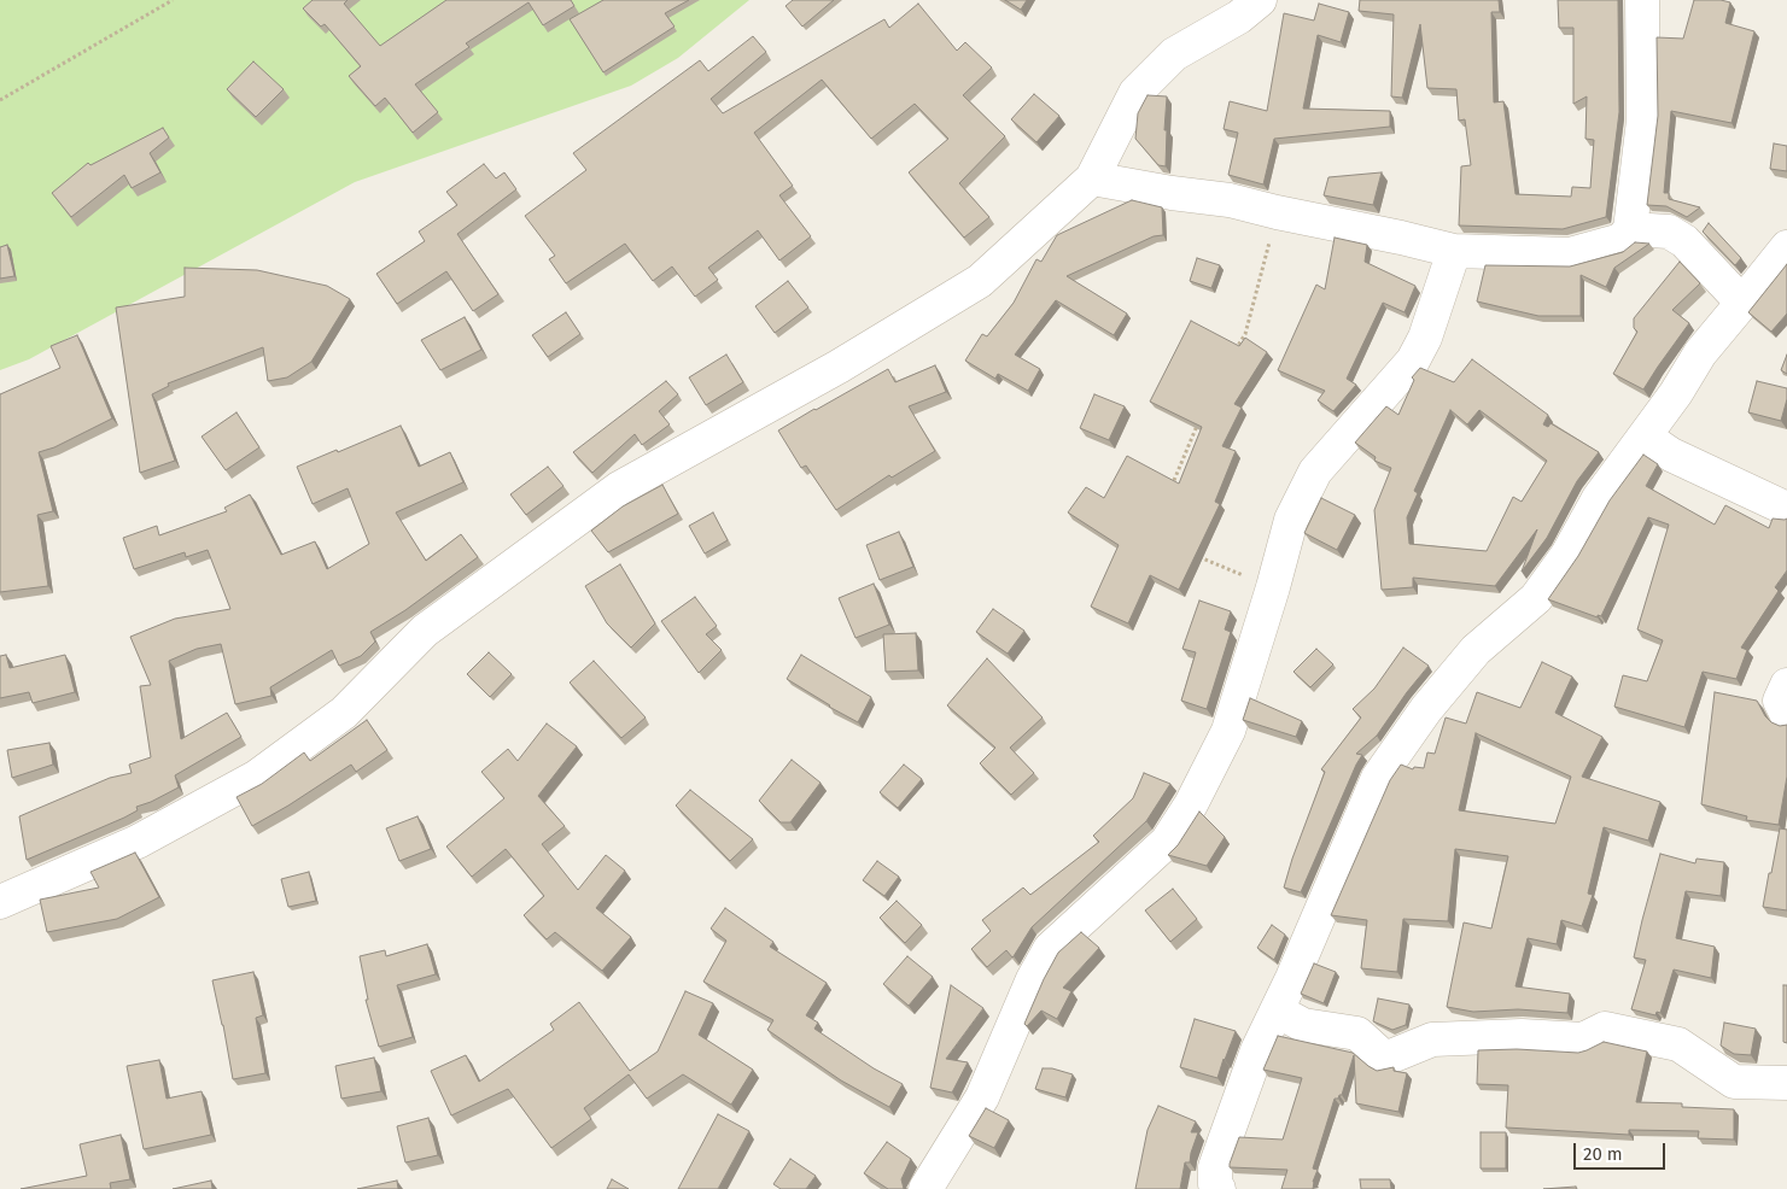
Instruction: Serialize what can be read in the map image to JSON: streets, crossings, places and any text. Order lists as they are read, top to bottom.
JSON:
{
  "scale_bar": "20 m"
}
